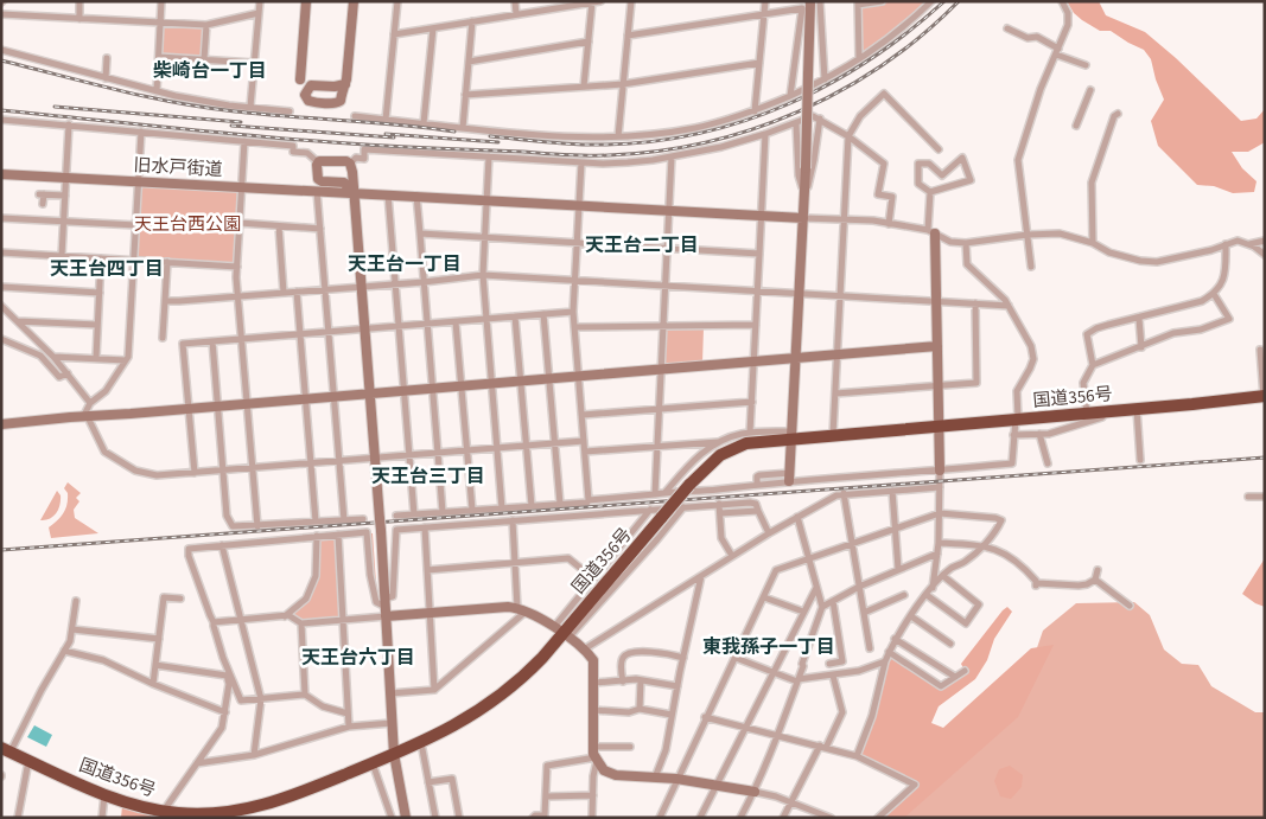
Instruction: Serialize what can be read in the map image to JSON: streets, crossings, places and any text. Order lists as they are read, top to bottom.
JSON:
{
  "streets": {
    "highway": ["国道356号"],
    "street": ["旧水戸街道"]
  },
  "districts": [
    "柴崎台一丁目",
    "天王台二丁目",
    "天王台一丁目",
    "天王台四丁目",
    "天王台三丁目",
    "東我孫子一丁目",
    "天王台六丁目"
  ],
  "parks": ["天王台西公園"]
}
